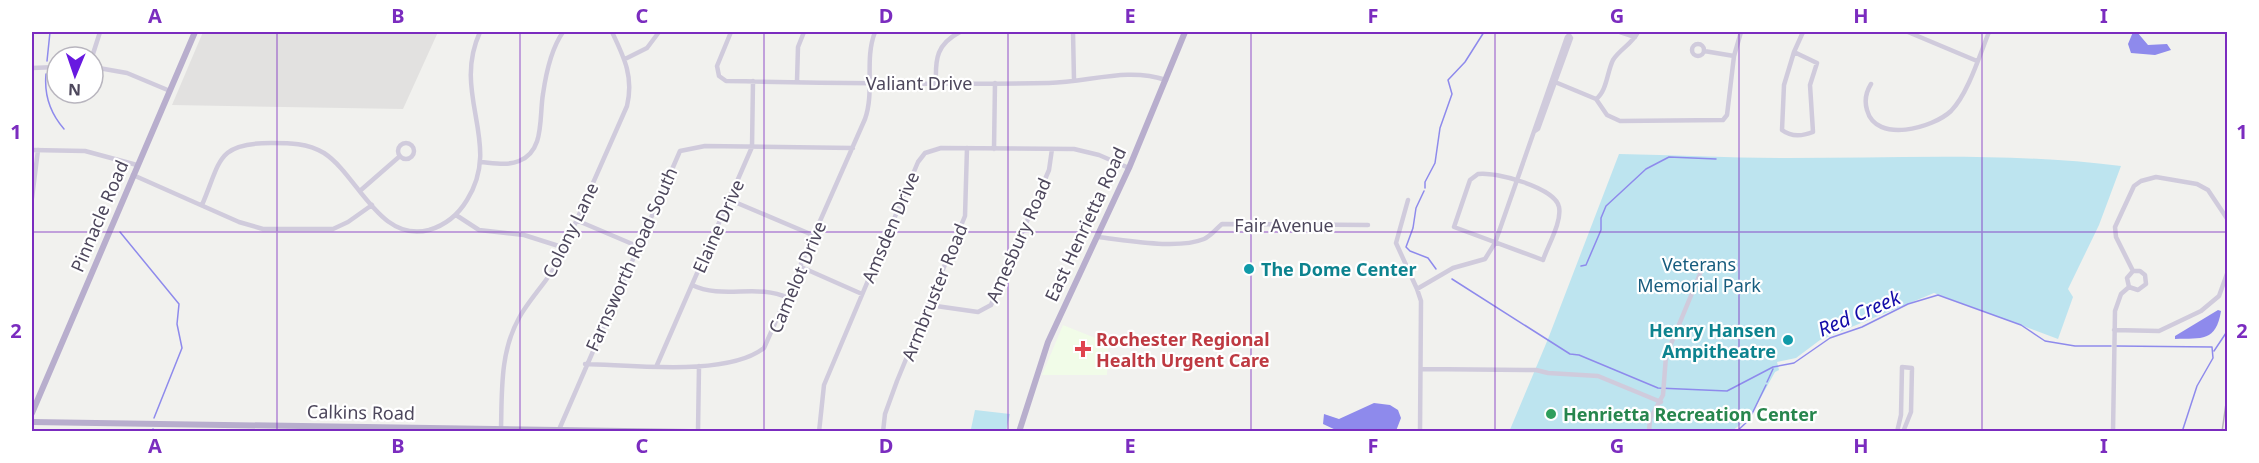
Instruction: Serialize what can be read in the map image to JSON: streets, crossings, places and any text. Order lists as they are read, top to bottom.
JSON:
{
  "streets": {
    "main road": ["Pinnacle Road", "East Henrietta Road", "Calkins Road"],
    "street": [
      "Valiant Drive",
      "Fair Avenue",
      "Elaine Drive",
      "Amsden Drive",
      "Colony Lane",
      "Amesbury Road",
      "Farnsworth Road South",
      "Camelot Drive",
      "Armbruster Road"
    ]
  },
  "crossings": [
    ["Valiant Drive", "East Henrietta Road"],
    ["Valiant Drive", "Elaine Drive"],
    ["Valiant Drive", "Camelot Drive"],
    ["East Henrietta Road", "Fair Avenue"],
    ["East Henrietta Road", "Amsden Drive"],
    ["Elaine Drive", "Farnsworth Road South"],
    ["Elaine Drive", "Camelot Drive"],
    ["Amsden Drive", "Amesbury Road"],
    ["Amsden Drive", "Armbruster Road"],
    ["Colony Lane", "Calkins Road"],
    ["Amesbury Road", "Armbruster Road"],
    ["Farnsworth Road South", "Camelot Drive"],
    ["Farnsworth Road South", "Calkins Road"]
  ],
  "water": ["Red Creek"],
  "parks": ["Veterans Memorial Park"],
  "places": {
    "other": ["The Dome Center", "Henry Hansen Ampitheatre", "Henrietta Recreation Center"],
    "health": ["Rochester Regional Health Urgent Care"]
  },
  "north": "bottom",
  "grid": {
    "columns": [
      "A",
      "B",
      "C",
      "D",
      "E",
      "F",
      "G",
      "H",
      "I"
    ],
    "rows": ["1", "2"]
  }
}
